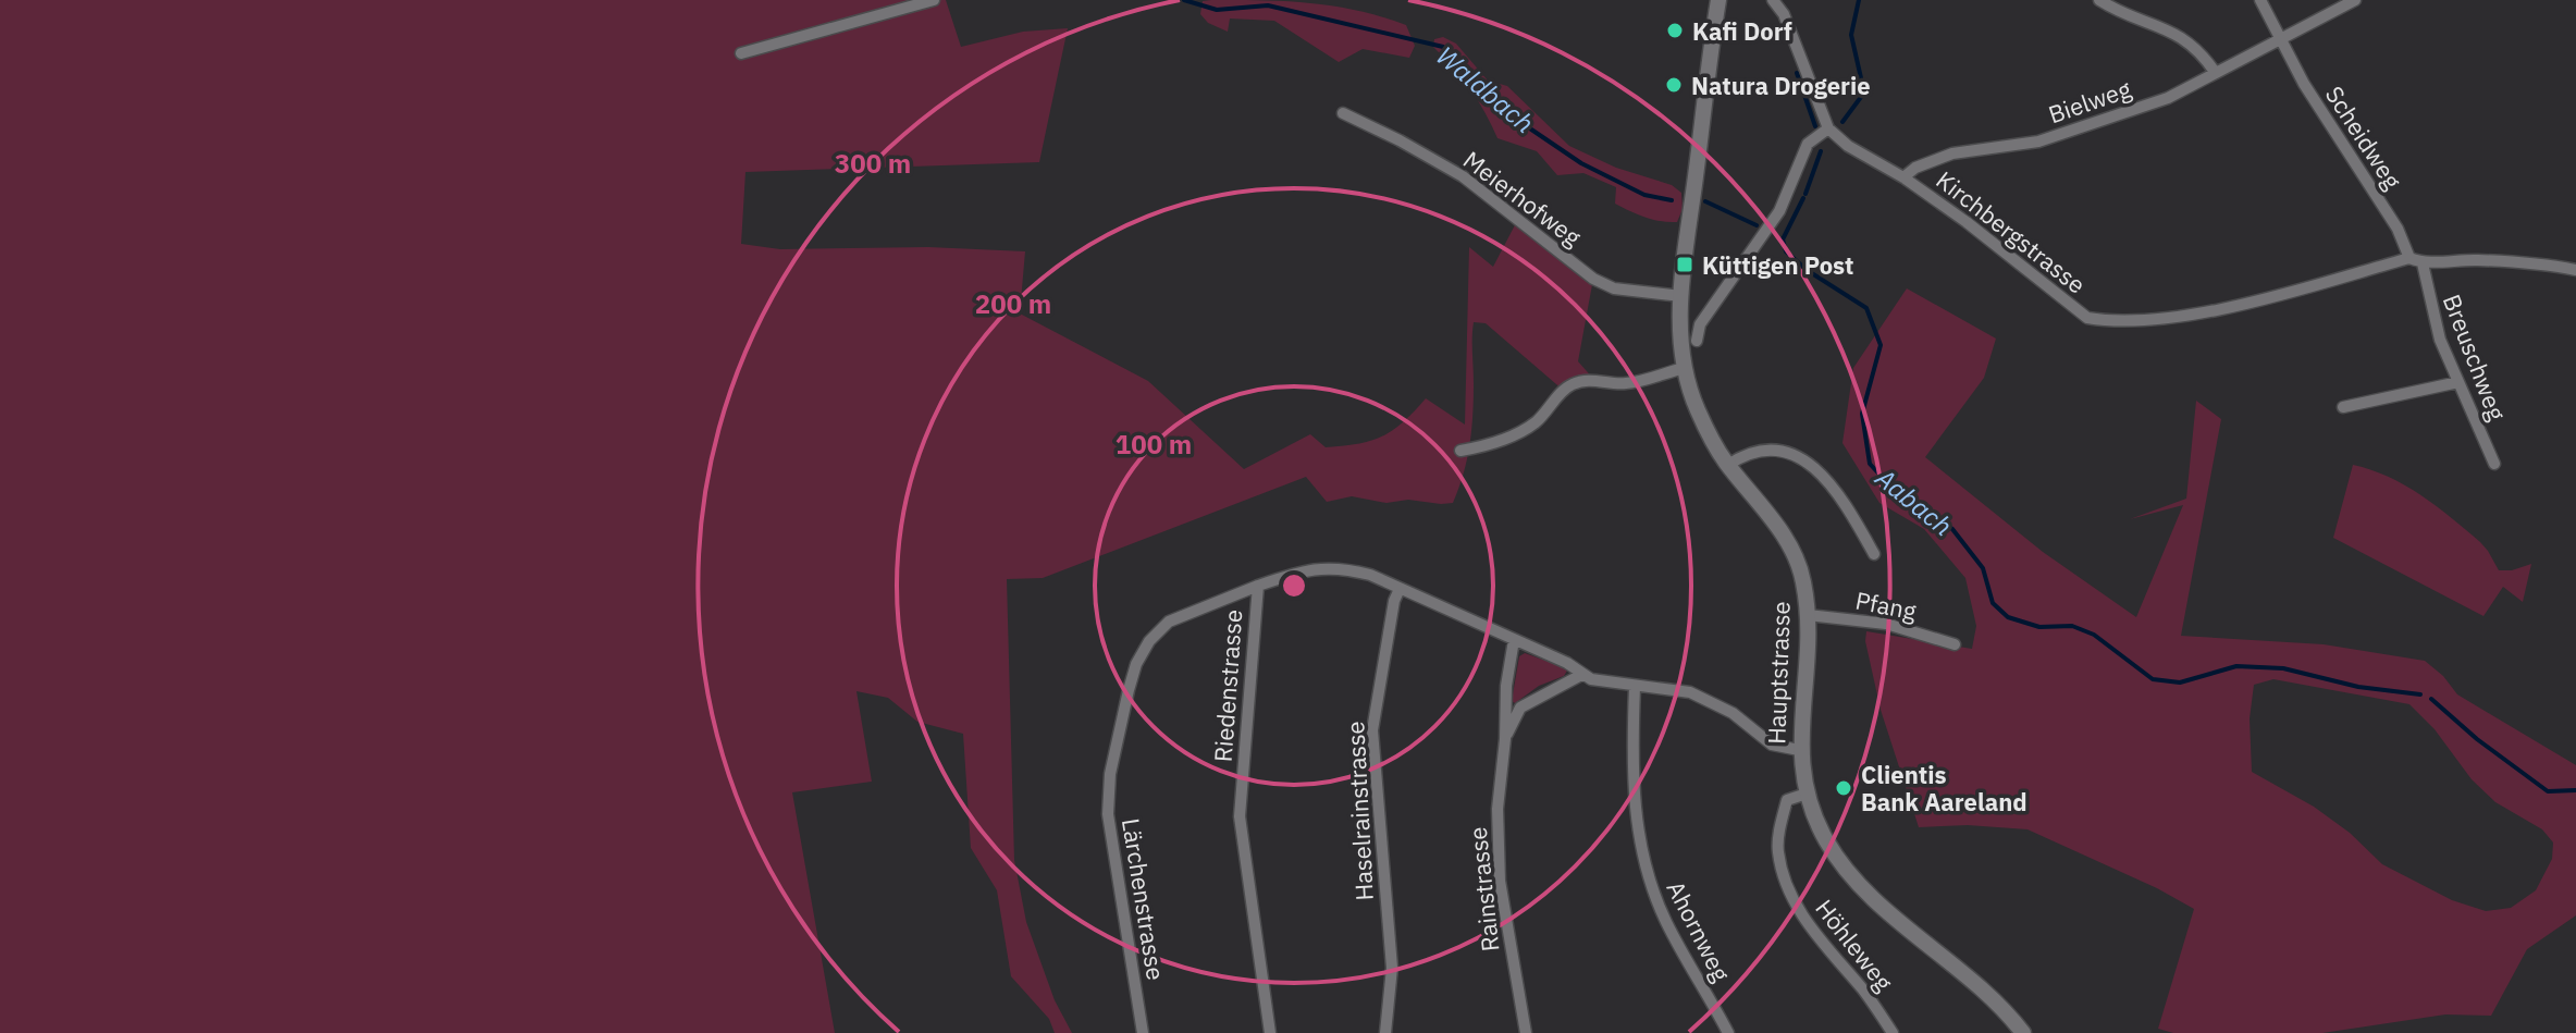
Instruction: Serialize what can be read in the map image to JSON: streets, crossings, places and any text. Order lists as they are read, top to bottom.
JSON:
{
  "streets": {
    "street": [
      "Bielweg",
      "Scheidweg",
      "Meierhofweg",
      "Kirchbergstrasse",
      "Breuschweg",
      "Pfang",
      "Hauptstrasse",
      "Riedenstrasse",
      "Haselrainstrasse",
      "Rainstrasse",
      "Lärchenstrasse",
      "Ahornweg",
      "Höhleweg"
    ]
  },
  "crossings": [
    ["Bielweg", "Scheidweg"],
    ["Bielweg", "Kirchbergstrasse"],
    ["Scheidweg", "Kirchbergstrasse"],
    ["Meierhofweg", "Hauptstrasse"],
    ["Pfang", "Hauptstrasse"],
    ["Hauptstrasse", "Höhleweg"],
    ["Riedenstrasse", "Haselrainstrasse"],
    ["Riedenstrasse", "Rainstrasse"],
    ["Riedenstrasse", "Lärchenstrasse"]
  ],
  "water": ["Waldbach", "Aabach"],
  "places": {
    "other": ["Kafi Dorf", "Natura Drogerie", "Clientis Bank Aareland"],
    "transit": ["Küttigen Post"]
  },
  "rings": ["300 m", "200 m", "100 m"]
}
